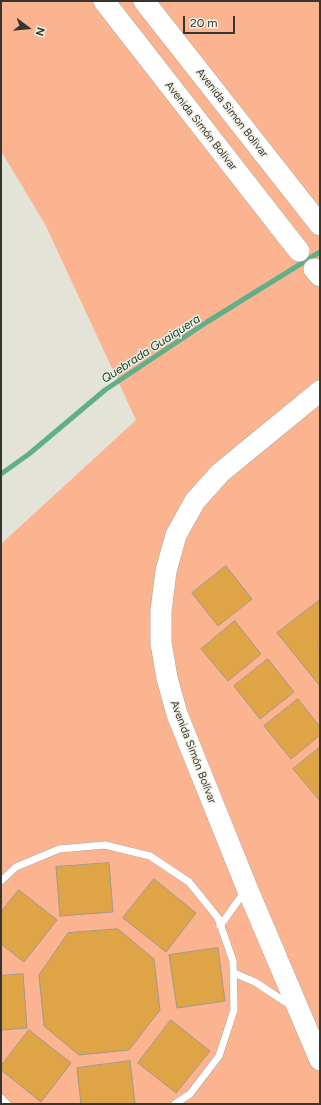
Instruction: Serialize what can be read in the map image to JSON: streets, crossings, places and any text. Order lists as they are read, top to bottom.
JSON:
{
  "streets": {
    "main road": ["Avenida Simon Bolivar", "Avenida Simón Bolívar"]
  },
  "water": ["Quebrada Guaiquera"],
  "scale_bar": "20 m",
  "north": "right"
}
